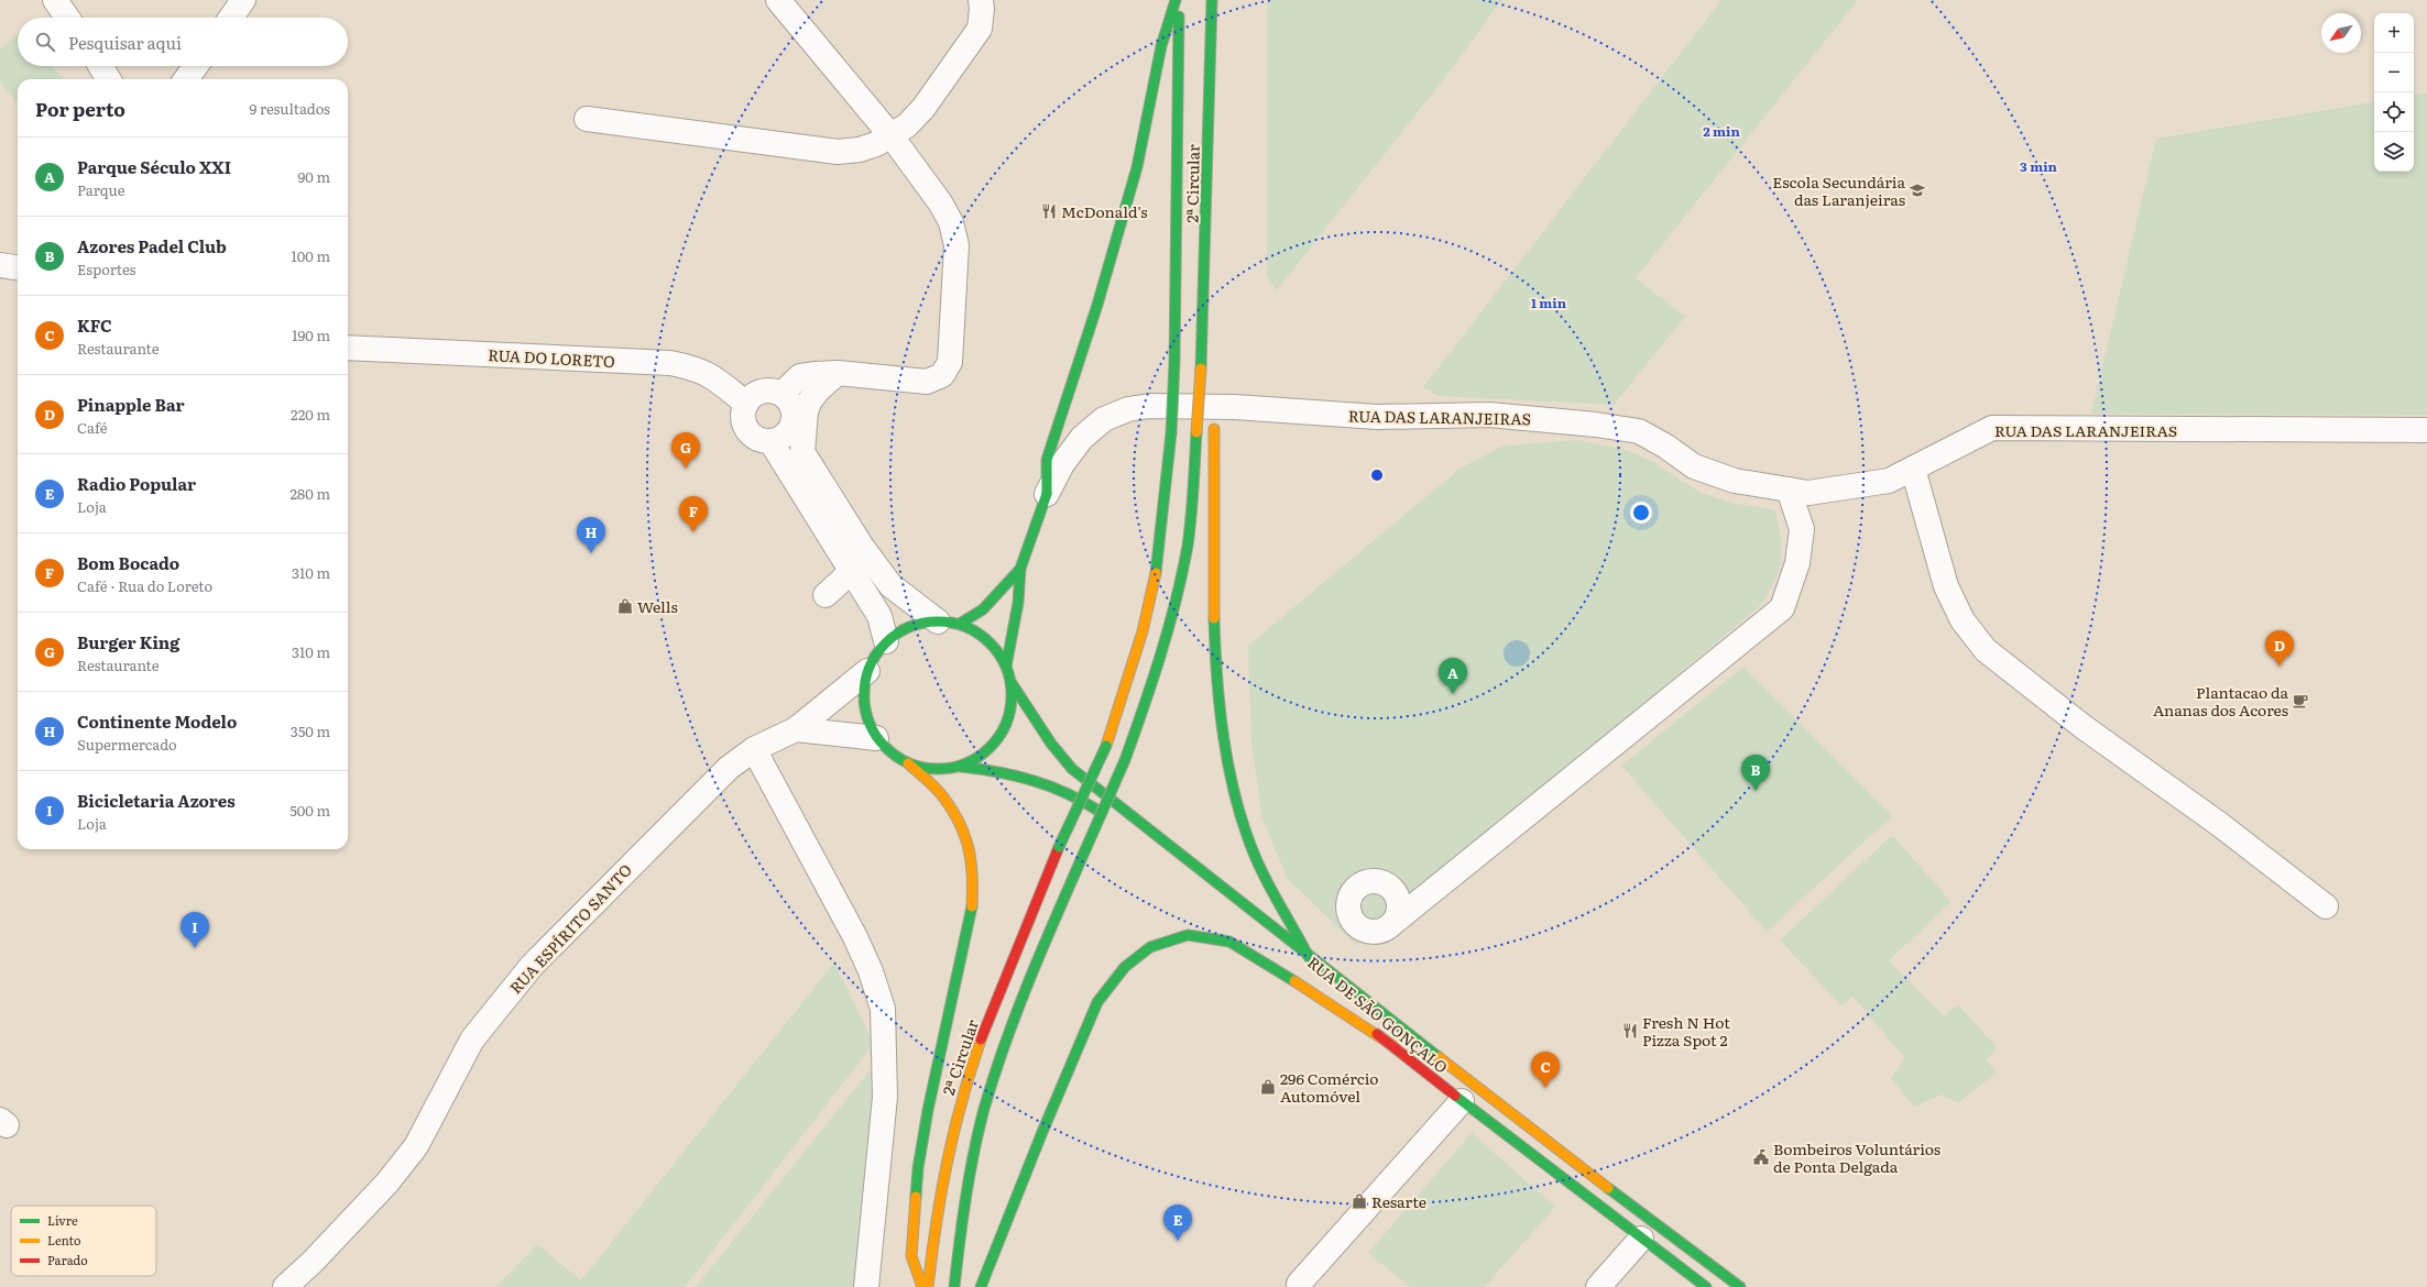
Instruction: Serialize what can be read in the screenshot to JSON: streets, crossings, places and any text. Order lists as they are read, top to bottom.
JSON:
{
  "streets": {
    "main road": ["2ª Circular", "RUA DAS LARANJEIRAS", "RUA DE SÃO GONÇALO"],
    "street": ["RUA DO LORETO", "RUA ESPÍRITO SANTO"]
  },
  "crossings": [
    ["RUA DAS LARANJEIRAS", "RUA ESPÍRITO SANTO"],
    ["RUA DAS LARANJEIRAS", "RUA DE SÃO GONÇALO"],
    ["RUA ESPÍRITO SANTO", "RUA DE SÃO GONÇALO"]
  ],
  "places": {
    "school or university": ["Escola Secundária das Laranjeiras"],
    "restaurant": ["McDonald's", "Fresh N Hot Pizza Spot 2"],
    "shop": ["Wells", "296 Comércio Automóvel", "Resarte"],
    "cafe": ["Plantacao da Ananas dos Acores"],
    "public building": ["Bombeiros Voluntários de Ponta Delgada"]
  },
  "legend": ["Livre", "Lento", "Parado"],
  "north": "bottom left",
  "page": {
    "map_buttons": ["+", "−"],
    "search": "Pesquisar aqui",
    "heading": ["Por perto", "9 resultados"],
    "list": [
      {
        "mark": "A",
        "name": "Parque Século XXI",
        "note": "Parque",
        "value": "90 m"
      },
      {
        "mark": "B",
        "name": "Azores Padel Club",
        "note": "Esportes",
        "value": "100 m"
      },
      {
        "mark": "C",
        "name": "KFC",
        "note": "Restaurante",
        "value": "190 m"
      },
      {
        "mark": "D",
        "name": "Pinapple Bar",
        "note": "Café",
        "value": "220 m"
      },
      {
        "mark": "E",
        "name": "Radio Popular",
        "note": "Loja",
        "value": "280 m"
      },
      {
        "mark": "F",
        "name": "Bom Bocado",
        "note": "Café · Rua do Loreto",
        "value": "310 m"
      },
      {
        "mark": "G",
        "name": "Burger King",
        "note": "Restaurante",
        "value": "310 m"
      },
      {
        "mark": "H",
        "name": "Continente Modelo",
        "note": "Supermercado",
        "value": "350 m"
      },
      {
        "mark": "I",
        "name": "Bicicletaria Azores",
        "note": "Loja",
        "value": "500 m"
      }
    ],
    "pins": [
      "G",
      "F",
      "H",
      "D",
      "A",
      "B",
      "I",
      "C",
      "E"
    ]
  },
  "rings": ["2 min", "3 min", "1 min"]
}
